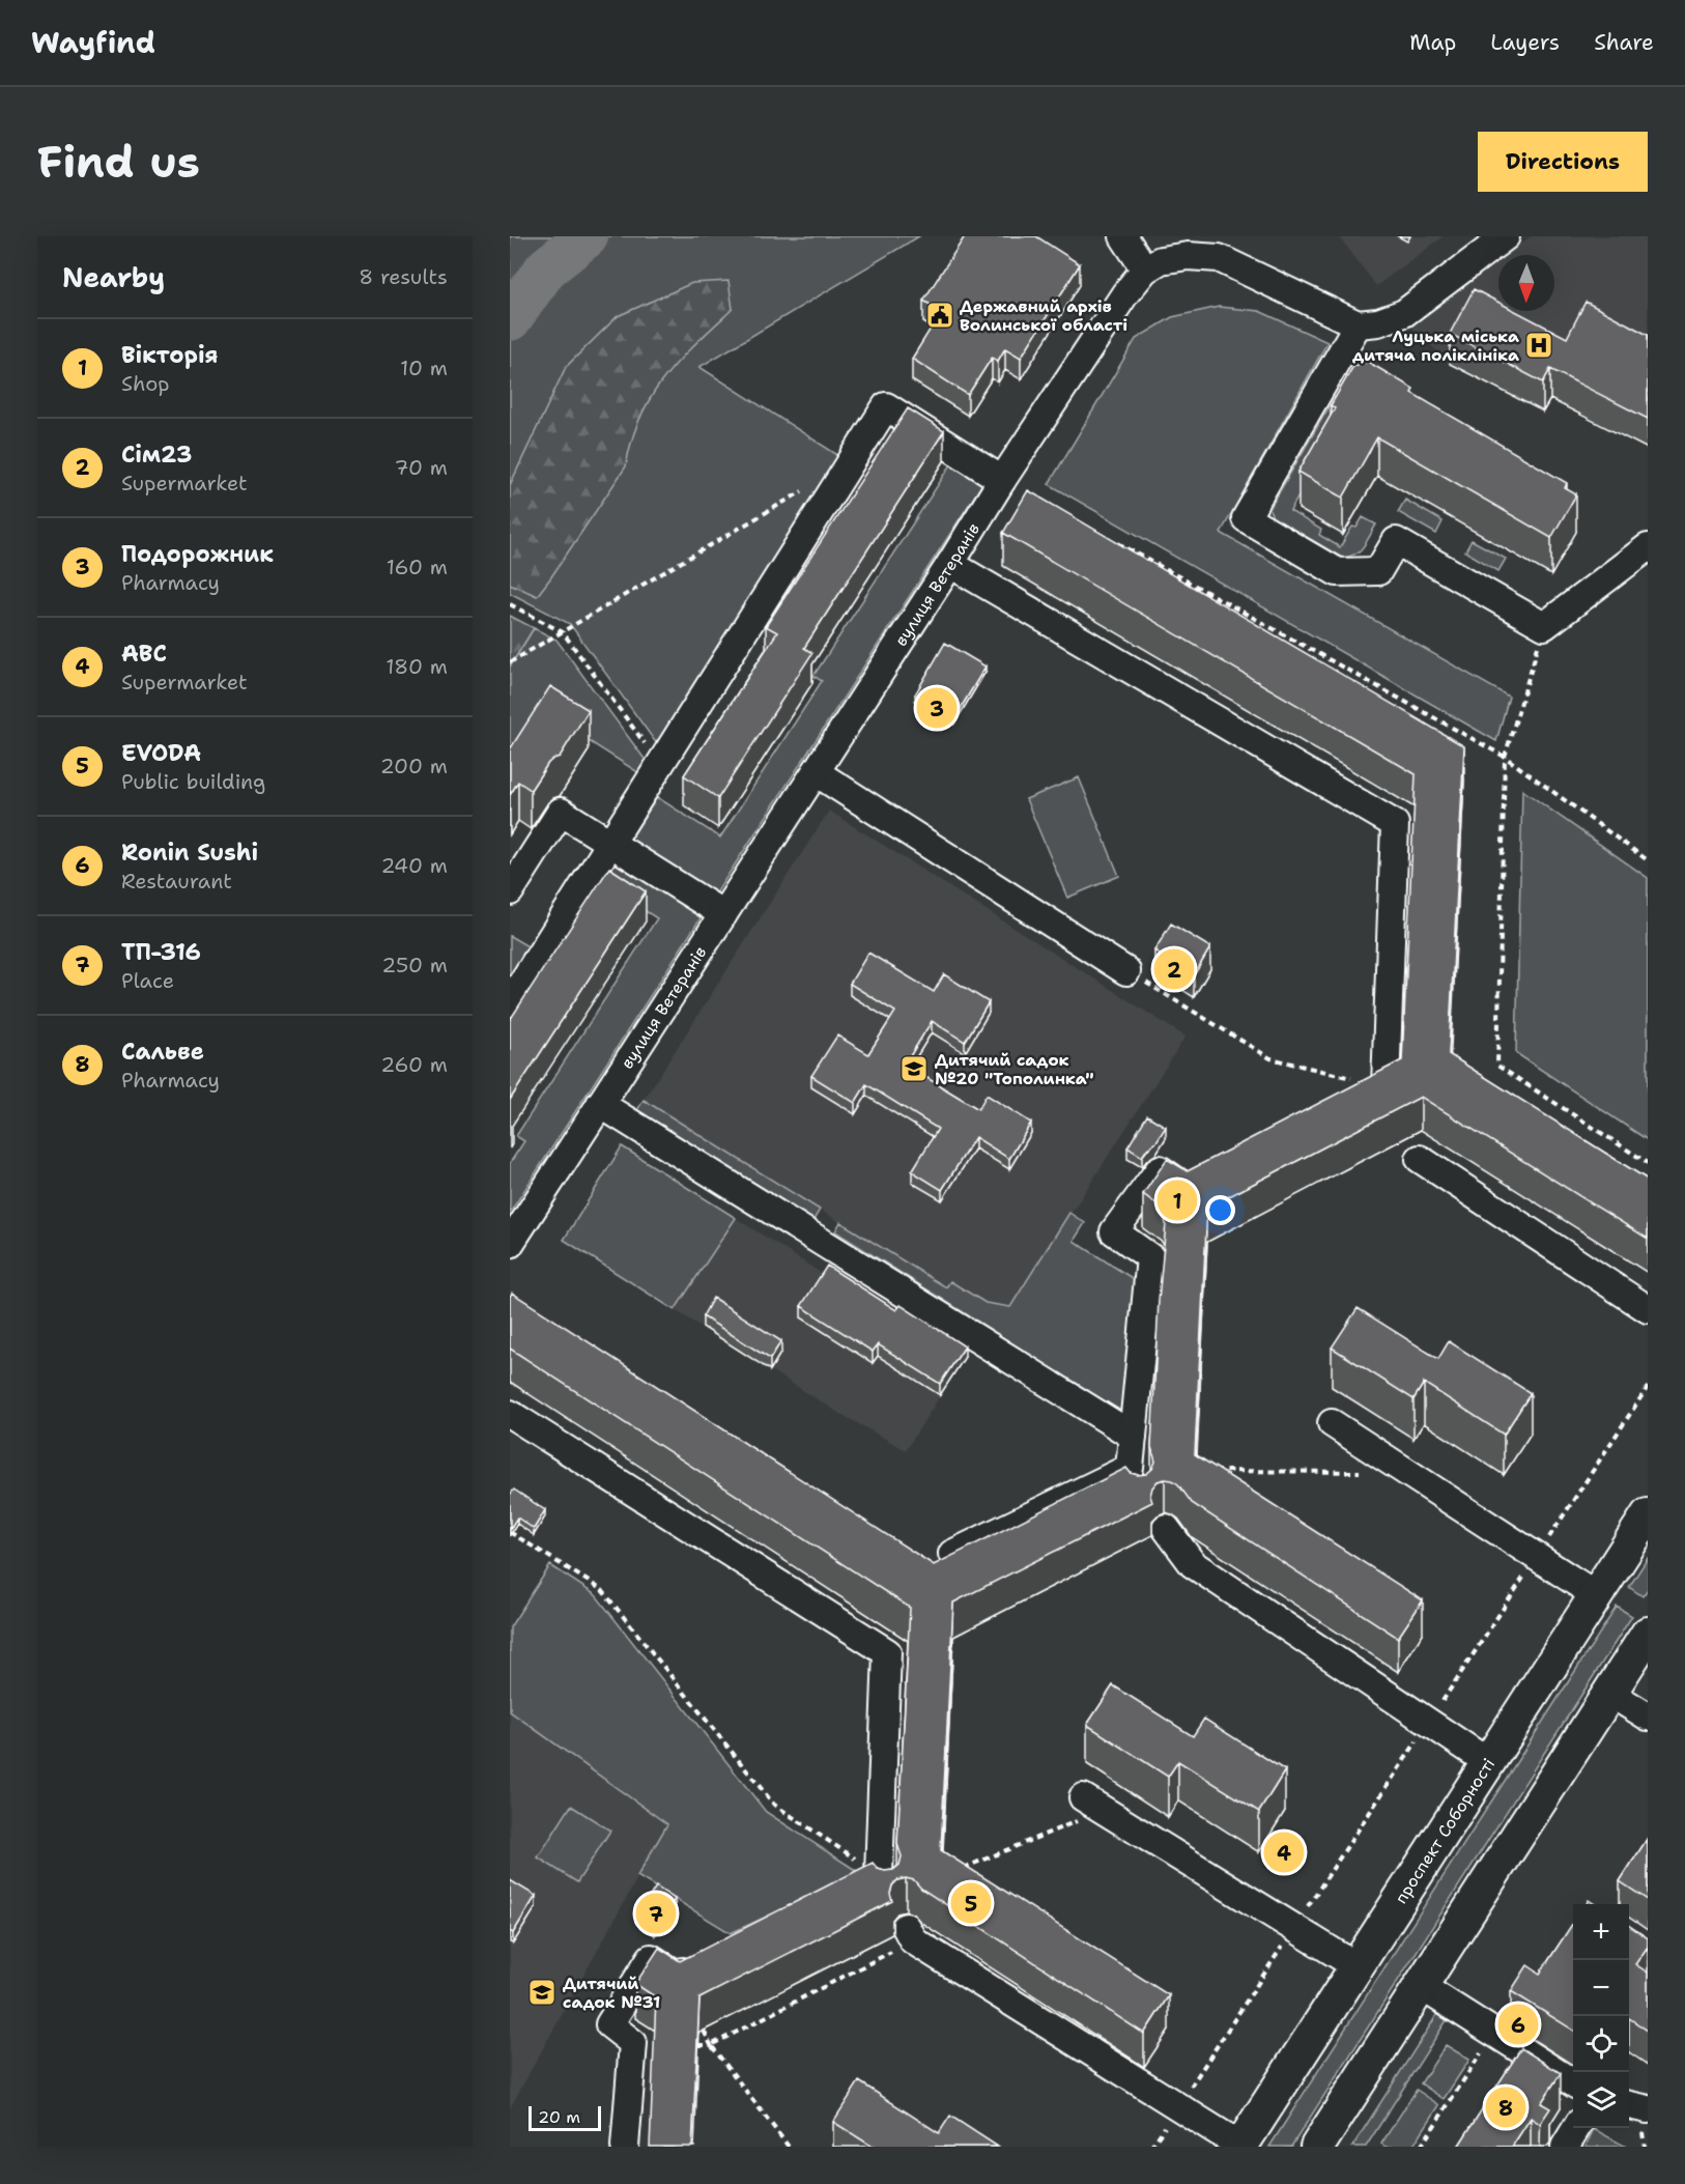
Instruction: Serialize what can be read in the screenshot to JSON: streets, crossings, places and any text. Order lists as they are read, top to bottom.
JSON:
{
  "streets": {
    "main road": ["проспект Соборності"],
    "street": ["вулиця Ветеранів"]
  },
  "places": {
    "public building": ["Державний архів Волинської області"],
    "hospital": ["Луцька міська дитяча поліклініка"],
    "school or university": ["Дитячий садок №20 \"Тополинка\"", "Дитячий садок №31"]
  },
  "scale_bar": "20 m",
  "north": "bottom",
  "page": {
    "header": "Wayfind",
    "nav": ["Map", "Layers", "Share"],
    "buttons": "Directions",
    "title": "Find us",
    "heading": ["Nearby", "8 results"],
    "list": [
      {
        "mark": "1",
        "name": "Вікторія",
        "note": "Shop",
        "value": "10 m"
      },
      {
        "mark": "2",
        "name": "Сім23",
        "note": "Supermarket",
        "value": "70 m"
      },
      {
        "mark": "3",
        "name": "Подорожник",
        "note": "Pharmacy",
        "value": "160 m"
      },
      {
        "mark": "4",
        "name": "АВС",
        "note": "Supermarket",
        "value": "180 m"
      },
      {
        "mark": "5",
        "name": "EVODA",
        "note": "Public building",
        "value": "200 m"
      },
      {
        "mark": "6",
        "name": "Ronin Sushi",
        "note": "Restaurant",
        "value": "240 m"
      },
      {
        "mark": "7",
        "name": "ТП-316",
        "note": "Place",
        "value": "250 m"
      },
      {
        "mark": "8",
        "name": "Сальве",
        "note": "Pharmacy",
        "value": "260 m"
      }
    ],
    "pins": [
      "3",
      "2",
      "1",
      "4",
      "5",
      "7",
      "6",
      "8"
    ],
    "map_buttons": ["+", "−"],
    "scale": "20 m"
  }
}
